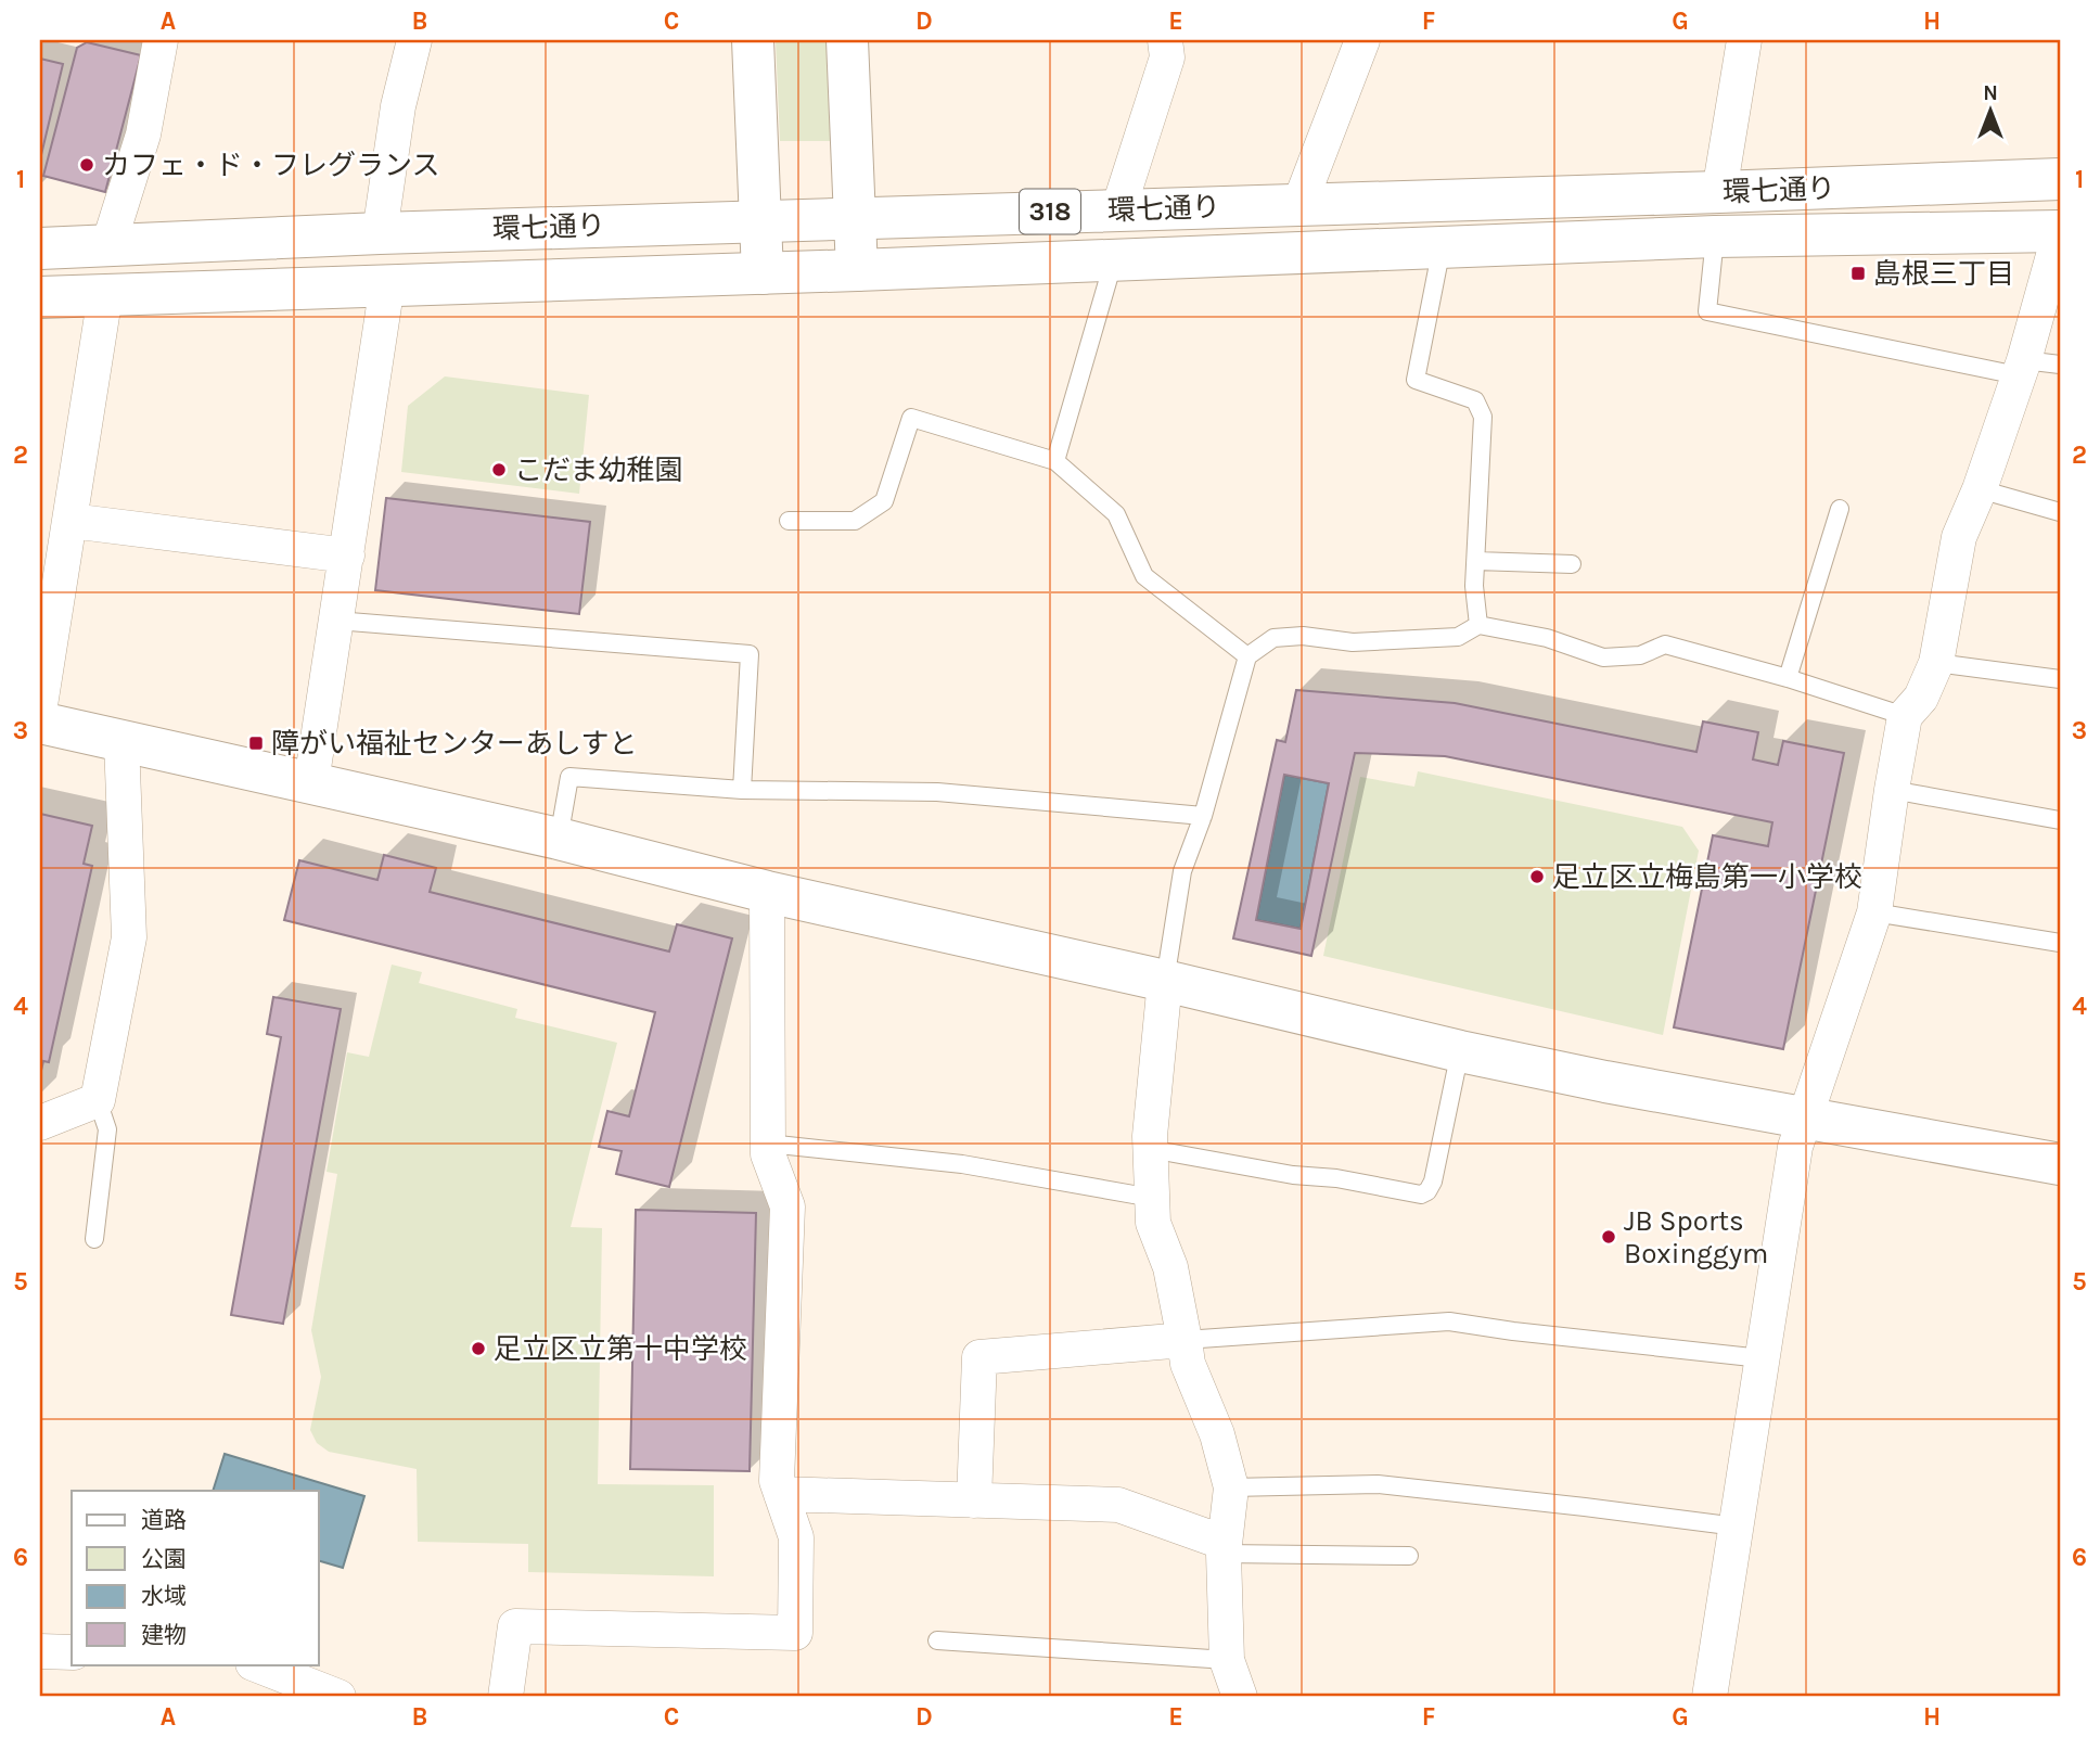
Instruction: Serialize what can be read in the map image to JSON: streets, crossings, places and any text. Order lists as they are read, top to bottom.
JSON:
{
  "streets": {
    "main road": ["環七通り", "318"]
  },
  "places": {
    "other": [
      "カフェ・ド・フレグランス",
      "こだま幼稚園",
      "足立区立梅島第一小学校",
      "JB Sports Boxinggym",
      "足立区立第十中学校"
    ],
    "transit": ["島根三丁目", "障がい福祉センターあしすと"]
  },
  "legend": [
    "道路",
    "公園",
    "水域",
    "建物"
  ],
  "north": "top",
  "grid": {
    "columns": [
      "A",
      "B",
      "C",
      "D",
      "E",
      "F",
      "G",
      "H"
    ],
    "rows": [
      "1",
      "2",
      "3",
      "4",
      "5",
      "6"
    ]
  }
}
